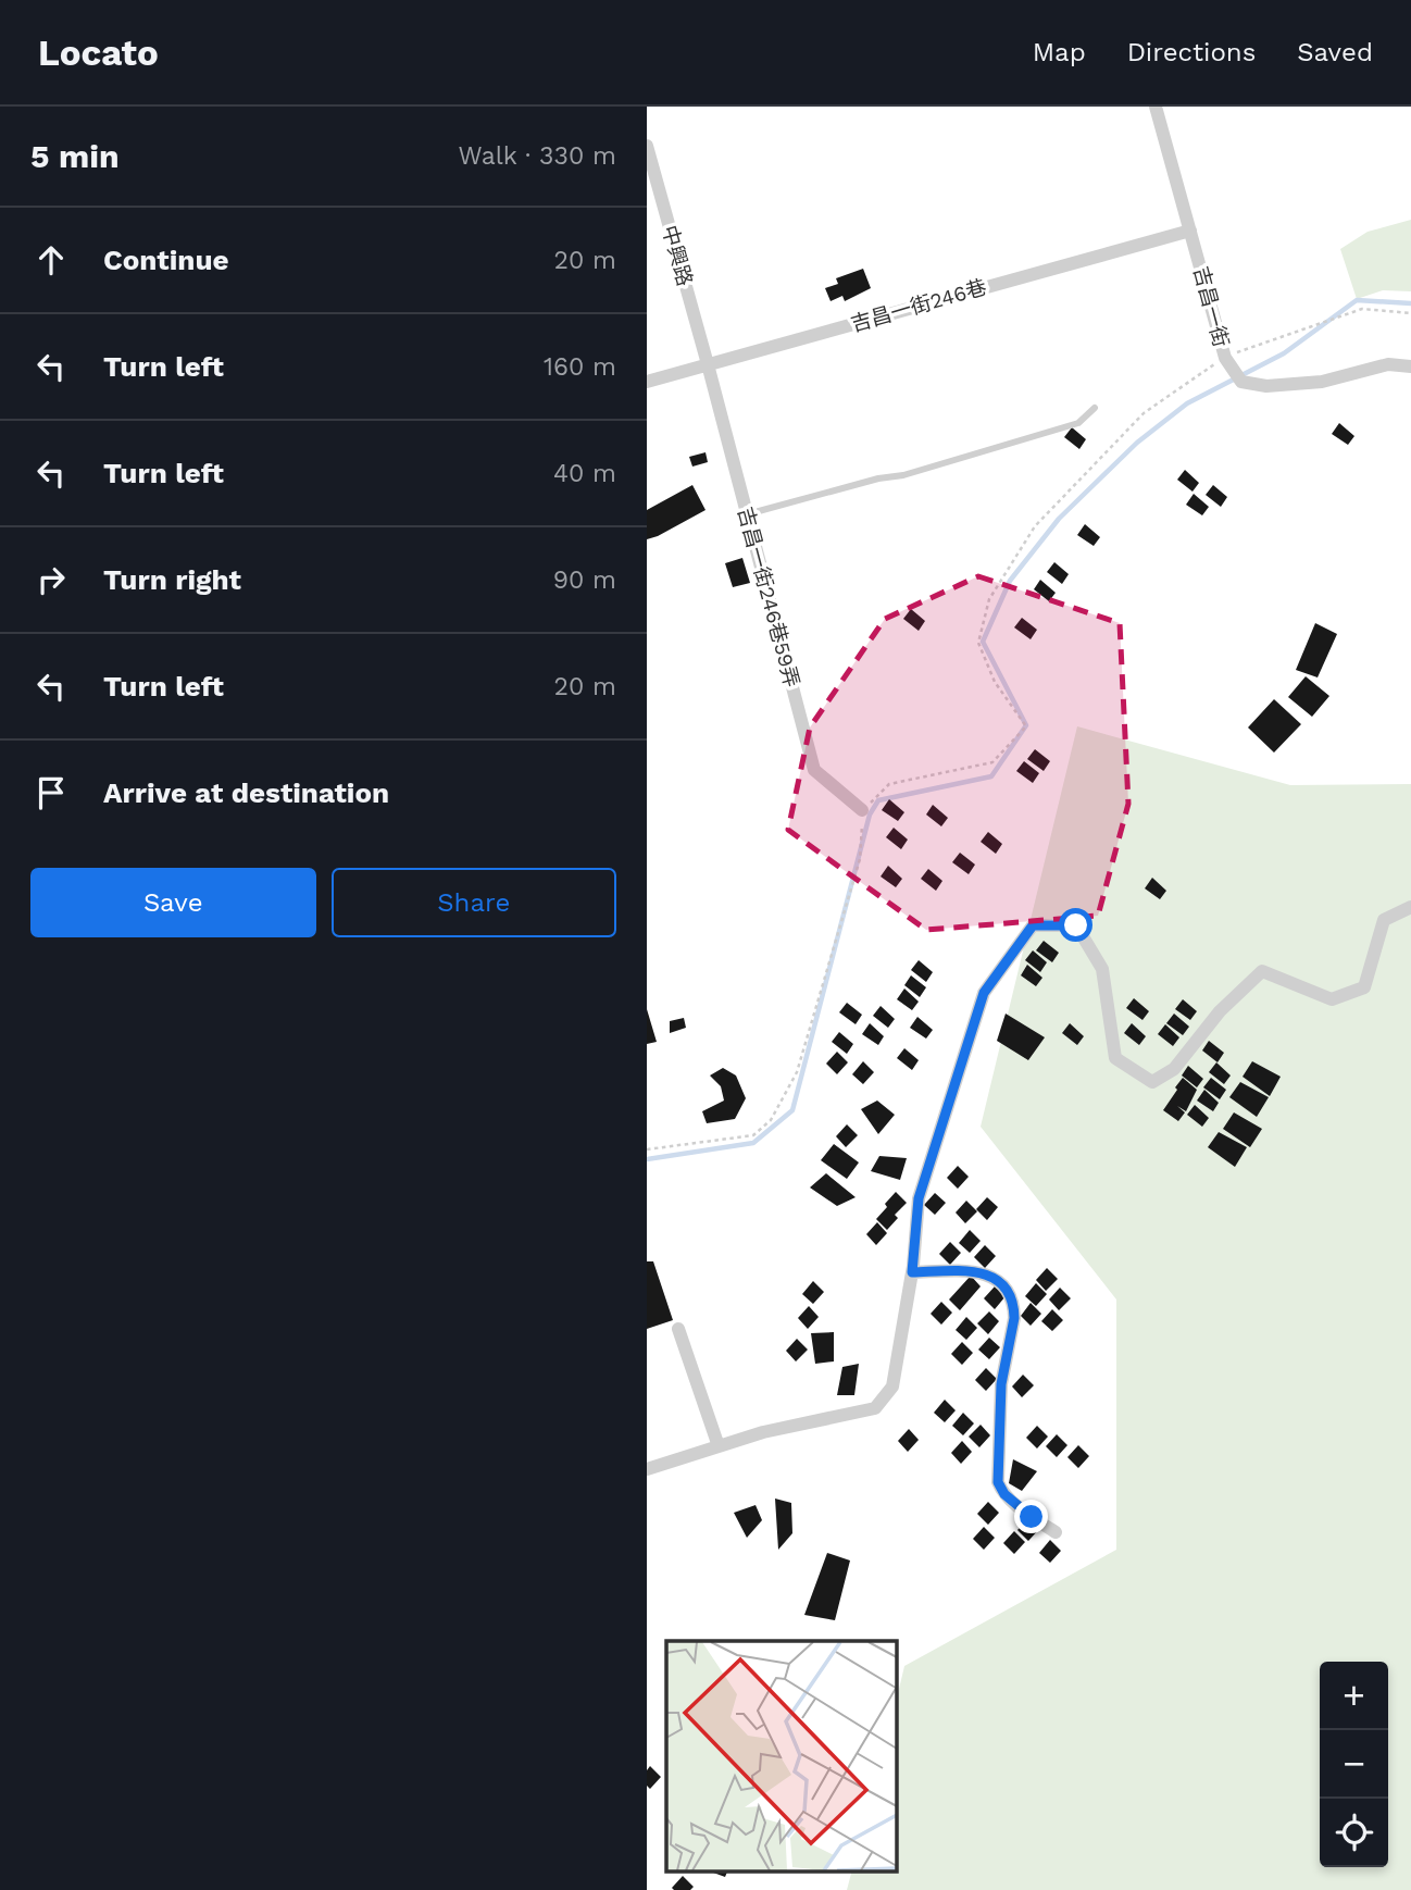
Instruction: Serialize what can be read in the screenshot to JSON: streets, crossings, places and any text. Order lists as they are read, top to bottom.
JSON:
{
  "streets": {
    "street": [
      "中興路",
      "吉昌一街246巷",
      "吉昌一街",
      "吉昌一街246巷59弄"
    ]
  },
  "crossings": [
    ["中興路", "吉昌一街246巷"],
    ["中興路", "吉昌一街246巷59弄"],
    ["吉昌一街246巷", "吉昌一街"],
    ["吉昌一街246巷", "吉昌一街246巷59弄"]
  ],
  "page": {
    "header": "Locato",
    "nav": ["Map", "Directions", "Saved"],
    "heading": ["5 min", "Walk · 330 m"],
    "list": [
      ["Continue", "20 m"],
      ["Turn left", "160 m"],
      ["Turn left", "40 m"],
      ["Turn right", "90 m"],
      ["Turn left", "20 m"],
      "Arrive at destination"
    ],
    "buttons": ["Save", "Share"],
    "map_buttons": ["+", "−"]
  }
}
